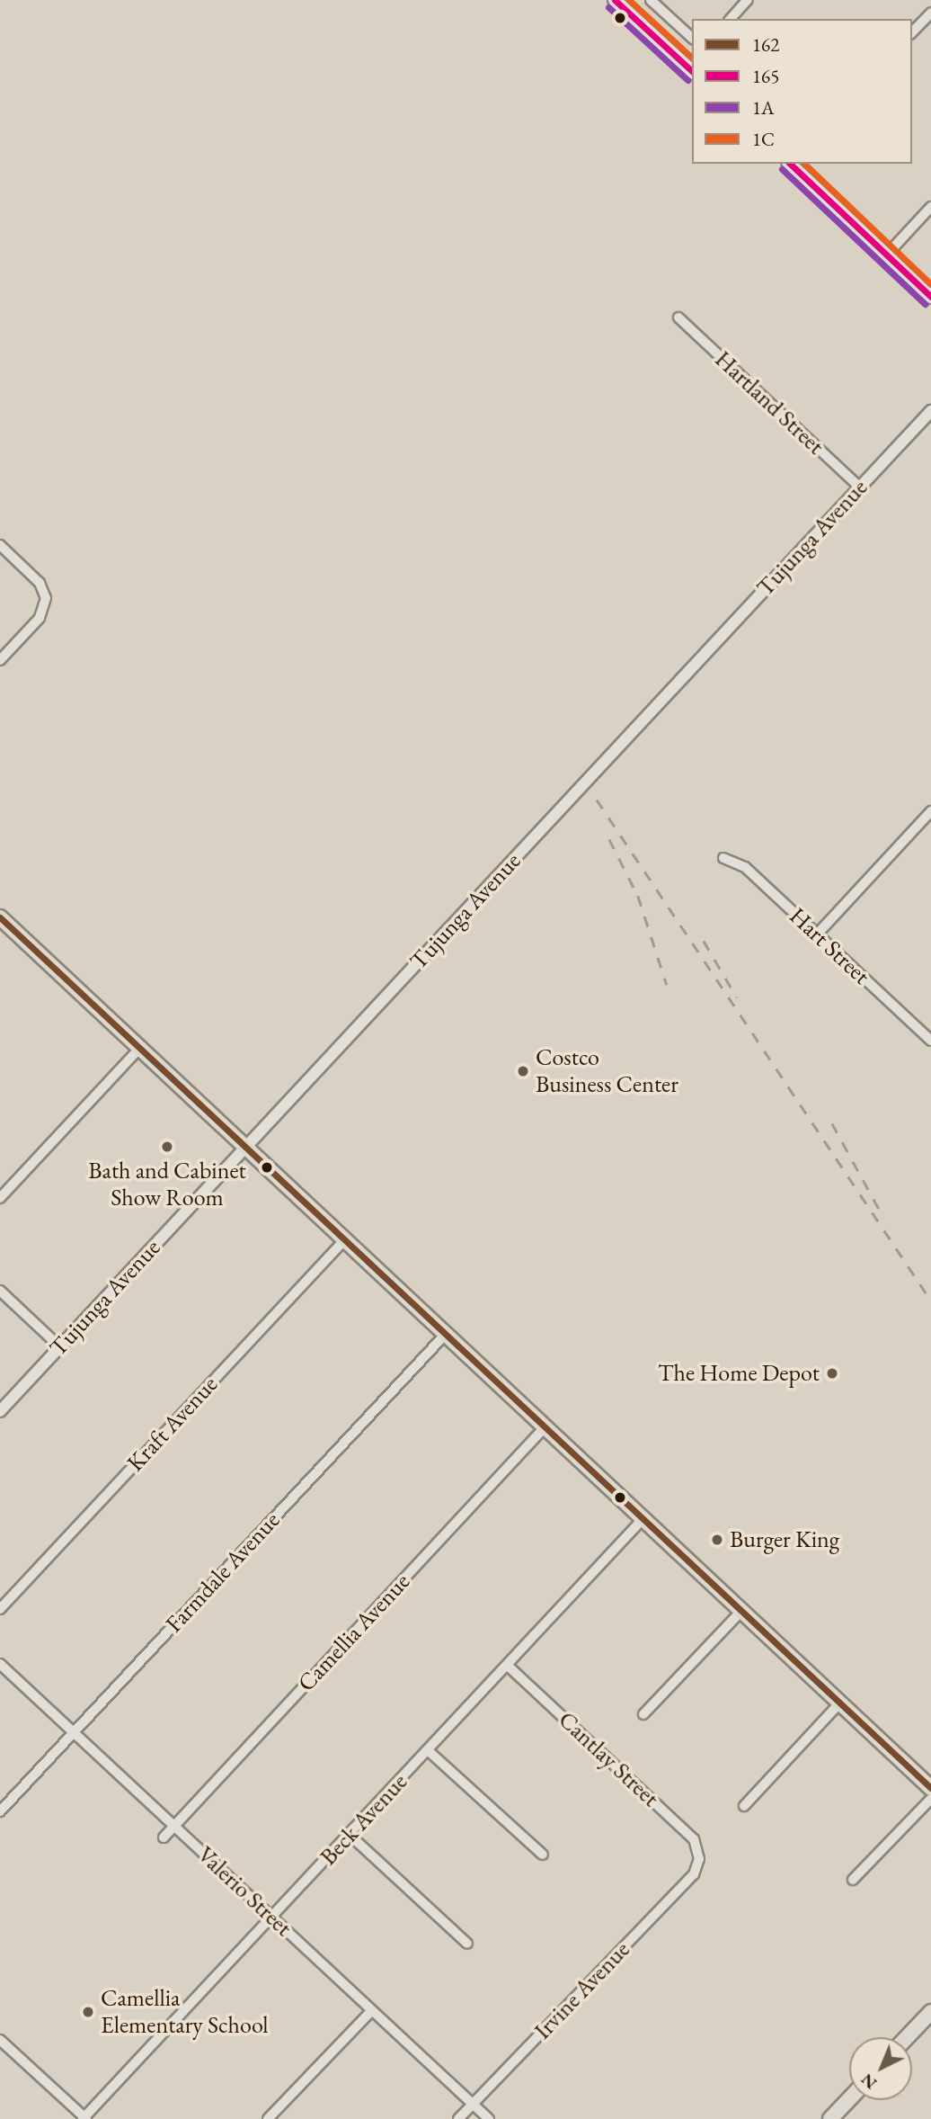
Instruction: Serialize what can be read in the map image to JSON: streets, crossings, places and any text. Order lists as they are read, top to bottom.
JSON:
{
  "streets": {
    "street": [
      "Hartland Street",
      "Tujunga Avenue",
      "Hart Street",
      "Kraft Avenue",
      "Farmdale Avenue",
      "Camellia Avenue",
      "Cantlay Street",
      "Beck Avenue",
      "Valerio Street",
      "Irvine Avenue"
    ]
  },
  "crossings": [
    ["Hartland Street", "Tujunga Avenue"],
    ["Farmdale Avenue", "Valerio Street"],
    ["Camellia Avenue", "Valerio Street"],
    ["Cantlay Street", "Beck Avenue"],
    ["Cantlay Street", "Irvine Avenue"],
    ["Beck Avenue", "Valerio Street"],
    ["Valerio Street", "Irvine Avenue"]
  ],
  "places": [
    "Costco Business Center",
    "Bath and Cabinet Show Room",
    "The Home Depot",
    "Burger King",
    "Camellia Elementary School"
  ],
  "lines": [
    "transit line 165",
    "transit line 1C",
    "transit line 1A",
    "transit line 162"
  ],
  "legend": [
    "162",
    "165",
    "1A",
    "1C"
  ],
  "north": "bottom left"
}
